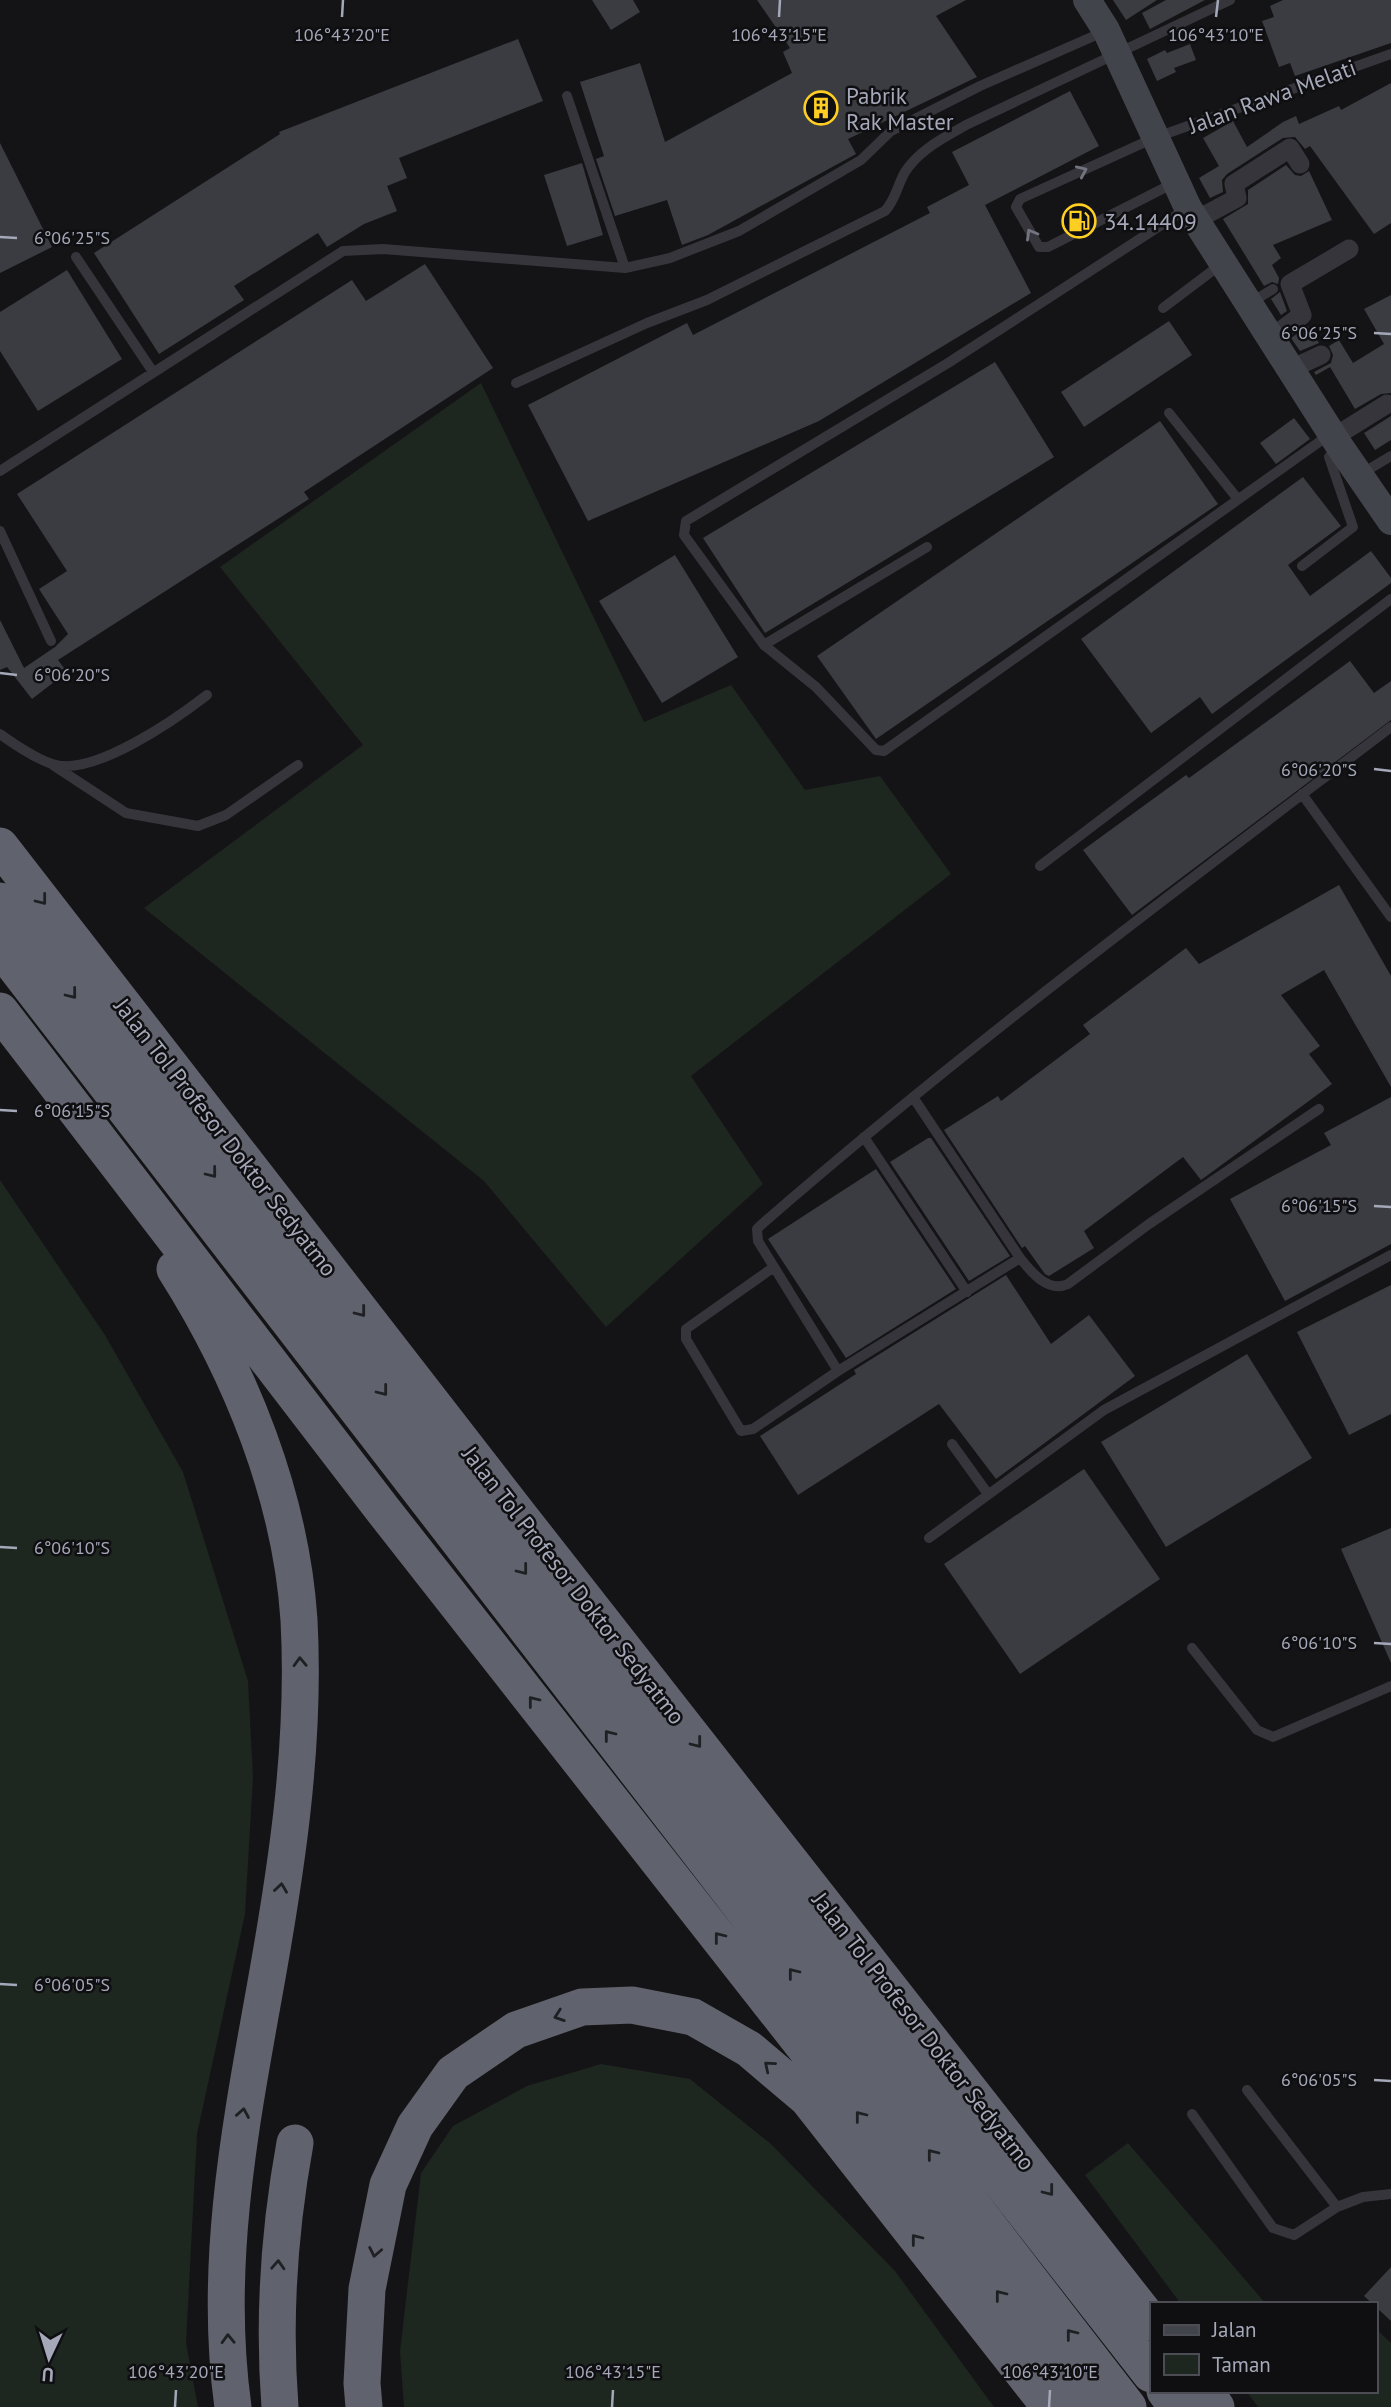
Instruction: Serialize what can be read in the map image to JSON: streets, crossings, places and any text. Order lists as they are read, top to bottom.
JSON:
{
  "streets": {
    "highway": ["Jalan Tol Profesor Doktor Sedyatmo"],
    "lane": ["Jalan Rawa Melati"]
  },
  "places": {
    "building": ["Pabrik Rak Master"],
    "fuel station": ["34.14409"]
  },
  "legend": ["Jalan", "Taman"],
  "north": "bottom",
  "coordinates": [
    "106°43'20\"E",
    "106°43'15\"E",
    "106°43'10\"E",
    "6°06'25\"S",
    "6°06'20\"S",
    "6°06'15\"S",
    "6°06'10\"S",
    "6°06'05\"S"
  ]
}
